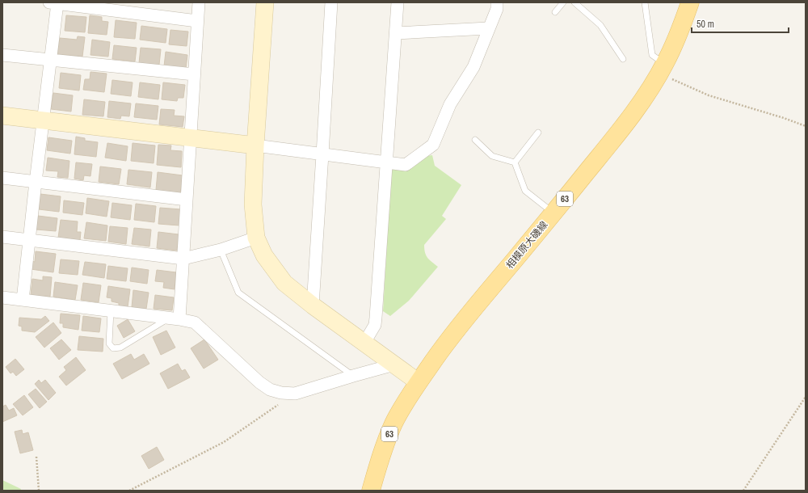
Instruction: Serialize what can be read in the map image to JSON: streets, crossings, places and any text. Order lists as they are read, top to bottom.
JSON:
{
  "streets": {
    "main road": ["63", "相模原大磯線"]
  },
  "scale_bar": "50 m"
}
